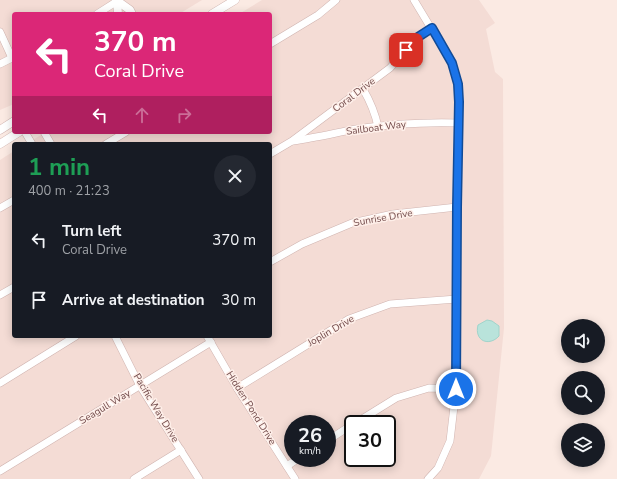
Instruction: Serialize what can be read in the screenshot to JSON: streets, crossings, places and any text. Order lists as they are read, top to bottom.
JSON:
{
  "streets": {
    "street": [
      "Coral Drive",
      "Sailboat Way",
      "Sunrise Drive",
      "Joplin Drive",
      "Seagull Way",
      "Pacific Way Drive",
      "Hidden Pond Drive"
    ]
  },
  "crossings": [
    ["Coral Drive", "Sailboat Way"],
    ["Joplin Drive", "Hidden Pond Drive"],
    ["Seagull Way", "Pacific Way Drive"],
    ["Seagull Way", "Hidden Pond Drive"]
  ],
  "page": {
    "turn": ["370 m", "Coral Drive"],
    "heading": ["1 min", "400 m · 21:23"],
    "list": [
      {
        "name": "Turn left",
        "note": "Coral Drive",
        "value": "370 m"
      },
      {
        "name": "Arrive at destination",
        "value": "30 m"
      }
    ],
    "speed": "26 km/h",
    "limit": "30"
  }
}
